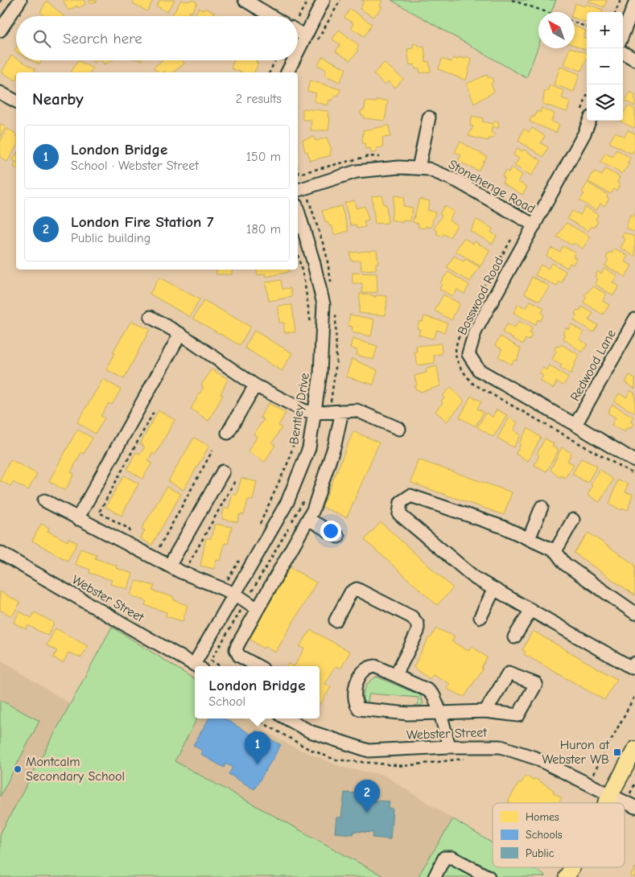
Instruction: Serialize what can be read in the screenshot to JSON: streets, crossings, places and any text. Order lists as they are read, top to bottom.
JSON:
{
  "streets": {
    "street": [
      "Stonehenge Road",
      "Basswood Road",
      "Redwood Lane",
      "Bentley Drive",
      "Webster Street"
    ]
  },
  "crossings": [
    ["Stonehenge Road", "Basswood Road"],
    ["Basswood Road", "Redwood Lane"]
  ],
  "places": {
    "transit": ["Huron at Webster WB"],
    "other": ["Montcalm Secondary School"]
  },
  "legend": ["Homes", "Schools", "Public"],
  "north": "top left",
  "page": {
    "map_buttons": ["+", "−"],
    "search": "Search here",
    "heading": ["Nearby", "2 results"],
    "list": [
      {
        "mark": "1",
        "name": "London Bridge",
        "note": "School · Webster Street",
        "value": "150 m"
      },
      {
        "mark": "2",
        "name": "London Fire Station 7",
        "note": "Public building",
        "value": "180 m"
      }
    ],
    "popup": ["London Bridge", "School"],
    "pins": ["1", "2"]
  }
}
